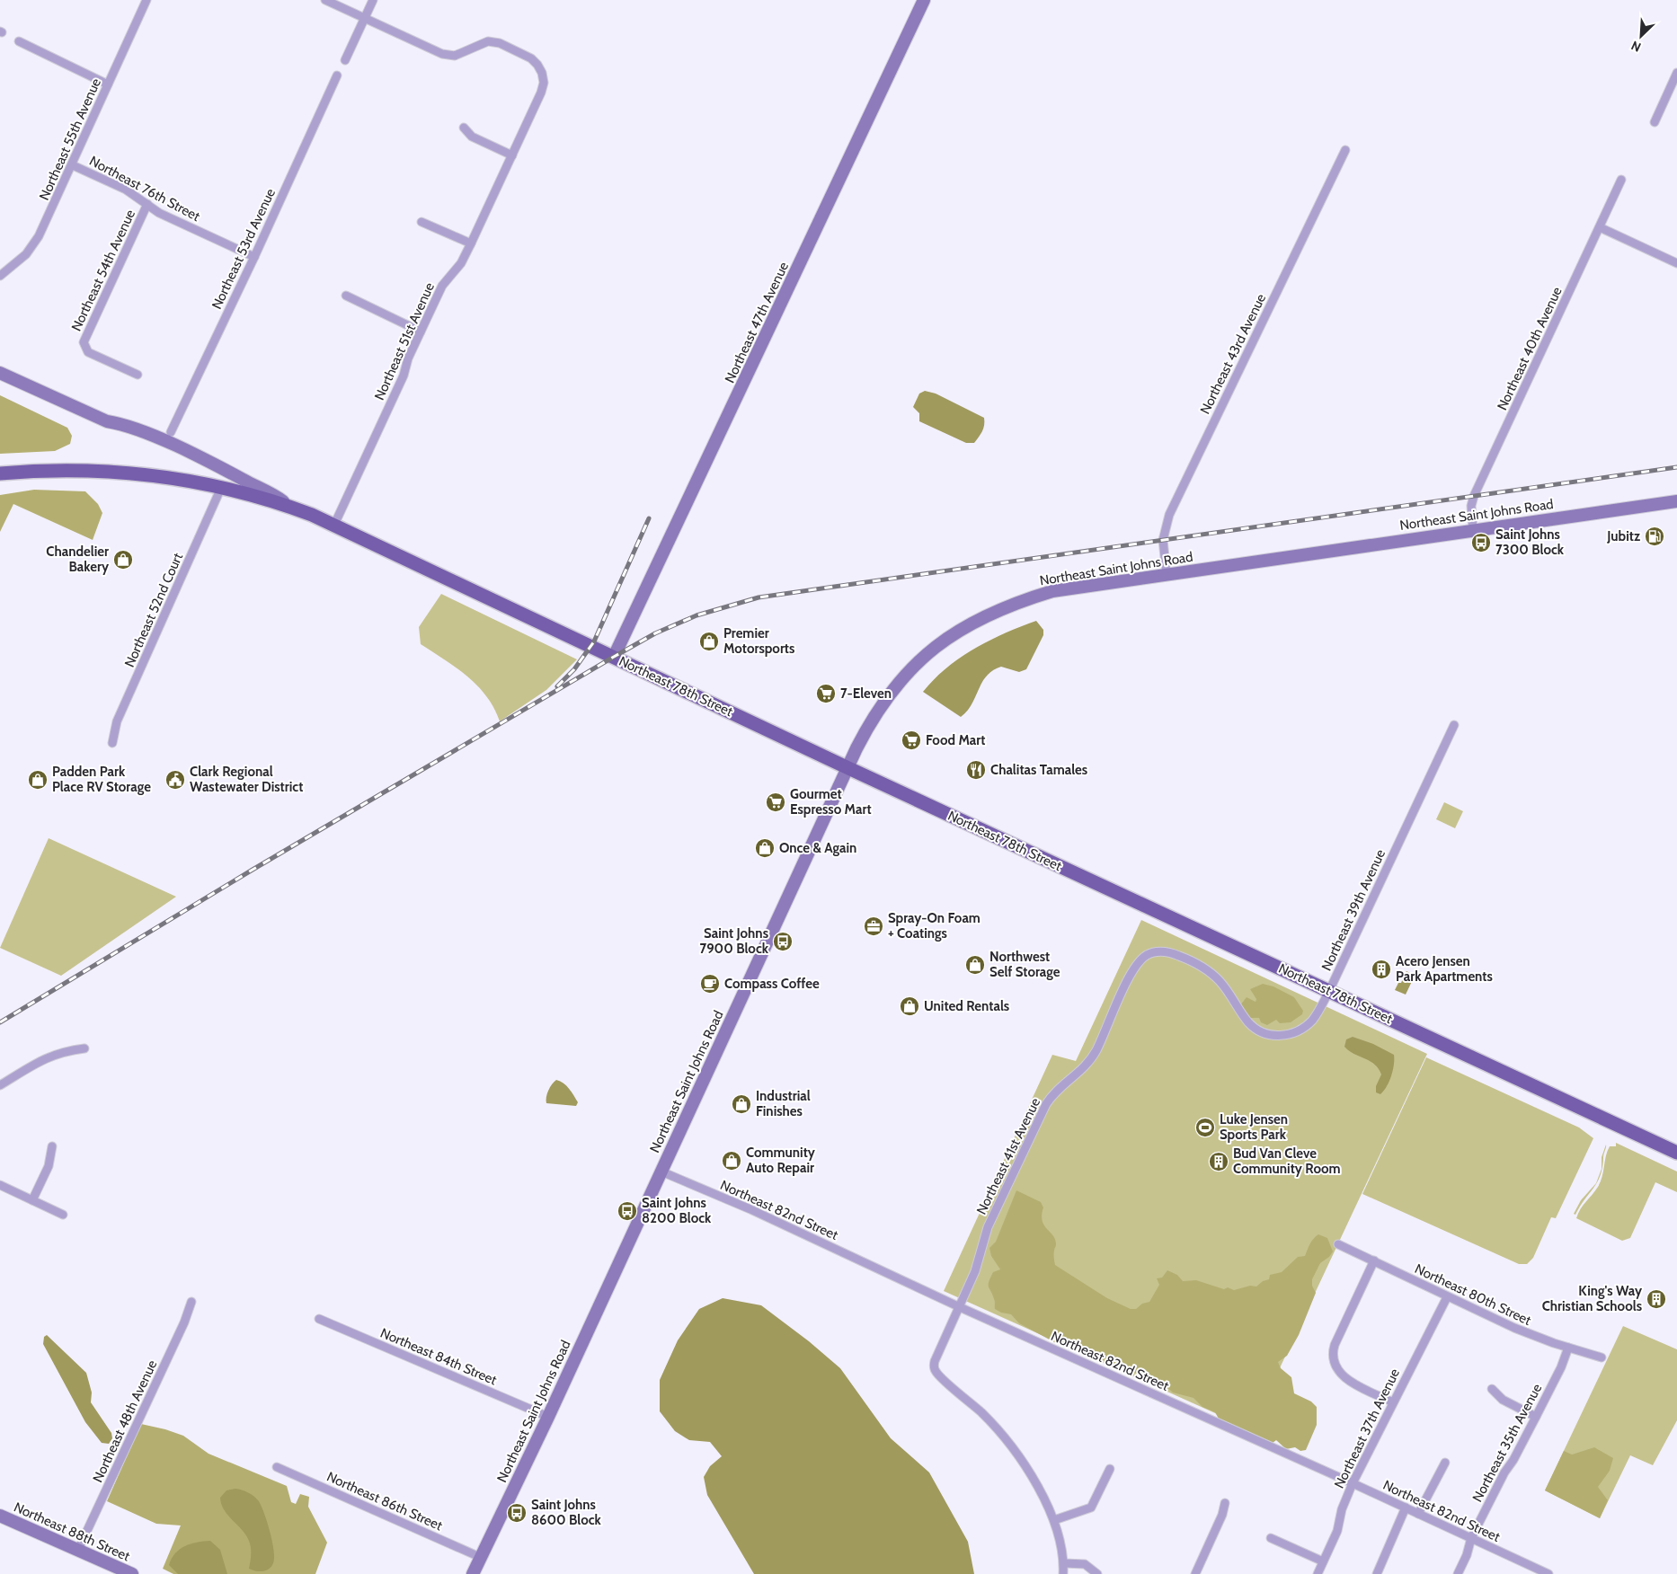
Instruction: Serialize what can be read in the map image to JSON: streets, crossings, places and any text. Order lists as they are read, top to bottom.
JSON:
{
  "streets": {
    "main road": [
      "Northeast 47th Avenue",
      "Northeast Saint Johns Road",
      "Northeast 78th Street",
      "Northeast 88th Street"
    ],
    "street": [
      "Northeast 55th Avenue",
      "Northeast 76th Street",
      "Northeast 53rd Avenue",
      "Northeast 54th Avenue",
      "Northeast 51st Avenue",
      "Northeast 40th Avenue",
      "Northeast 43rd Avenue",
      "Northeast 52nd Court",
      "Northeast 39th Avenue",
      "Northeast 41st Avenue",
      "Northeast 82nd Street",
      "Northeast 80th Street",
      "Northeast 84th Street",
      "Northeast 48th Avenue",
      "Northeast 37th Avenue",
      "Northeast 35th Avenue",
      "Northeast 86th Street"
    ]
  },
  "crossings": [
    ["Northeast 55th Avenue", "Northeast 76th Street"],
    ["Northeast 76th Street", "Northeast 53rd Avenue"],
    ["Northeast 76th Street", "Northeast 54th Avenue"],
    ["Northeast 47th Avenue", "Northeast 78th Street"],
    ["Northeast 51st Avenue", "Northeast 78th Street"],
    ["Northeast 40th Avenue", "Northeast Saint Johns Road"],
    ["Northeast 43rd Avenue", "Northeast Saint Johns Road"],
    ["Northeast Saint Johns Road", "Northeast 78th Street"],
    ["Northeast Saint Johns Road", "Northeast 82nd Street"],
    ["Northeast Saint Johns Road", "Northeast 84th Street"],
    ["Northeast Saint Johns Road", "Northeast 86th Street"],
    ["Northeast 52nd Court", "Northeast 78th Street"],
    ["Northeast 78th Street", "Northeast 39th Avenue"],
    ["Northeast 39th Avenue", "Northeast 41st Avenue"],
    ["Northeast 41st Avenue", "Northeast 82nd Street"],
    ["Northeast 82nd Street", "Northeast 37th Avenue"],
    ["Northeast 82nd Street", "Northeast 35th Avenue"],
    ["Northeast 80th Street", "Northeast 37th Avenue"],
    ["Northeast 80th Street", "Northeast 35th Avenue"],
    ["Northeast 48th Avenue", "Northeast 88th Street"]
  ],
  "places": {
    "fuel station": ["Jubitz"],
    "bus stop": [
      "Saint Johns 7300 Block",
      "Saint Johns 7900 Block",
      "Saint Johns 8200 Block",
      "Saint Johns 8600 Block"
    ],
    "shop": [
      "Chandelier Bakery",
      "Premier Motorsports",
      "Padden Park Place RV Storage",
      "Once & Again",
      "Northwest Self Storage",
      "United Rentals",
      "Industrial Finishes",
      "Community Auto Repair"
    ],
    "supermarket": ["7-Eleven", "Food Mart", "Gourmet Espresso Mart"],
    "restaurant": ["Chalitas Tamales"],
    "public building": ["Clark Regional Wastewater District"],
    "office": ["Spray-On Foam + Coatings"],
    "building": ["Acero Jensen Park Apartments", "Bud Van Cleve Community Room", "King's Way Christian Schools"],
    "cafe": ["Compass Coffee"],
    "sports": ["Luke Jensen Sports Park"]
  },
  "north": "bottom left"
}
